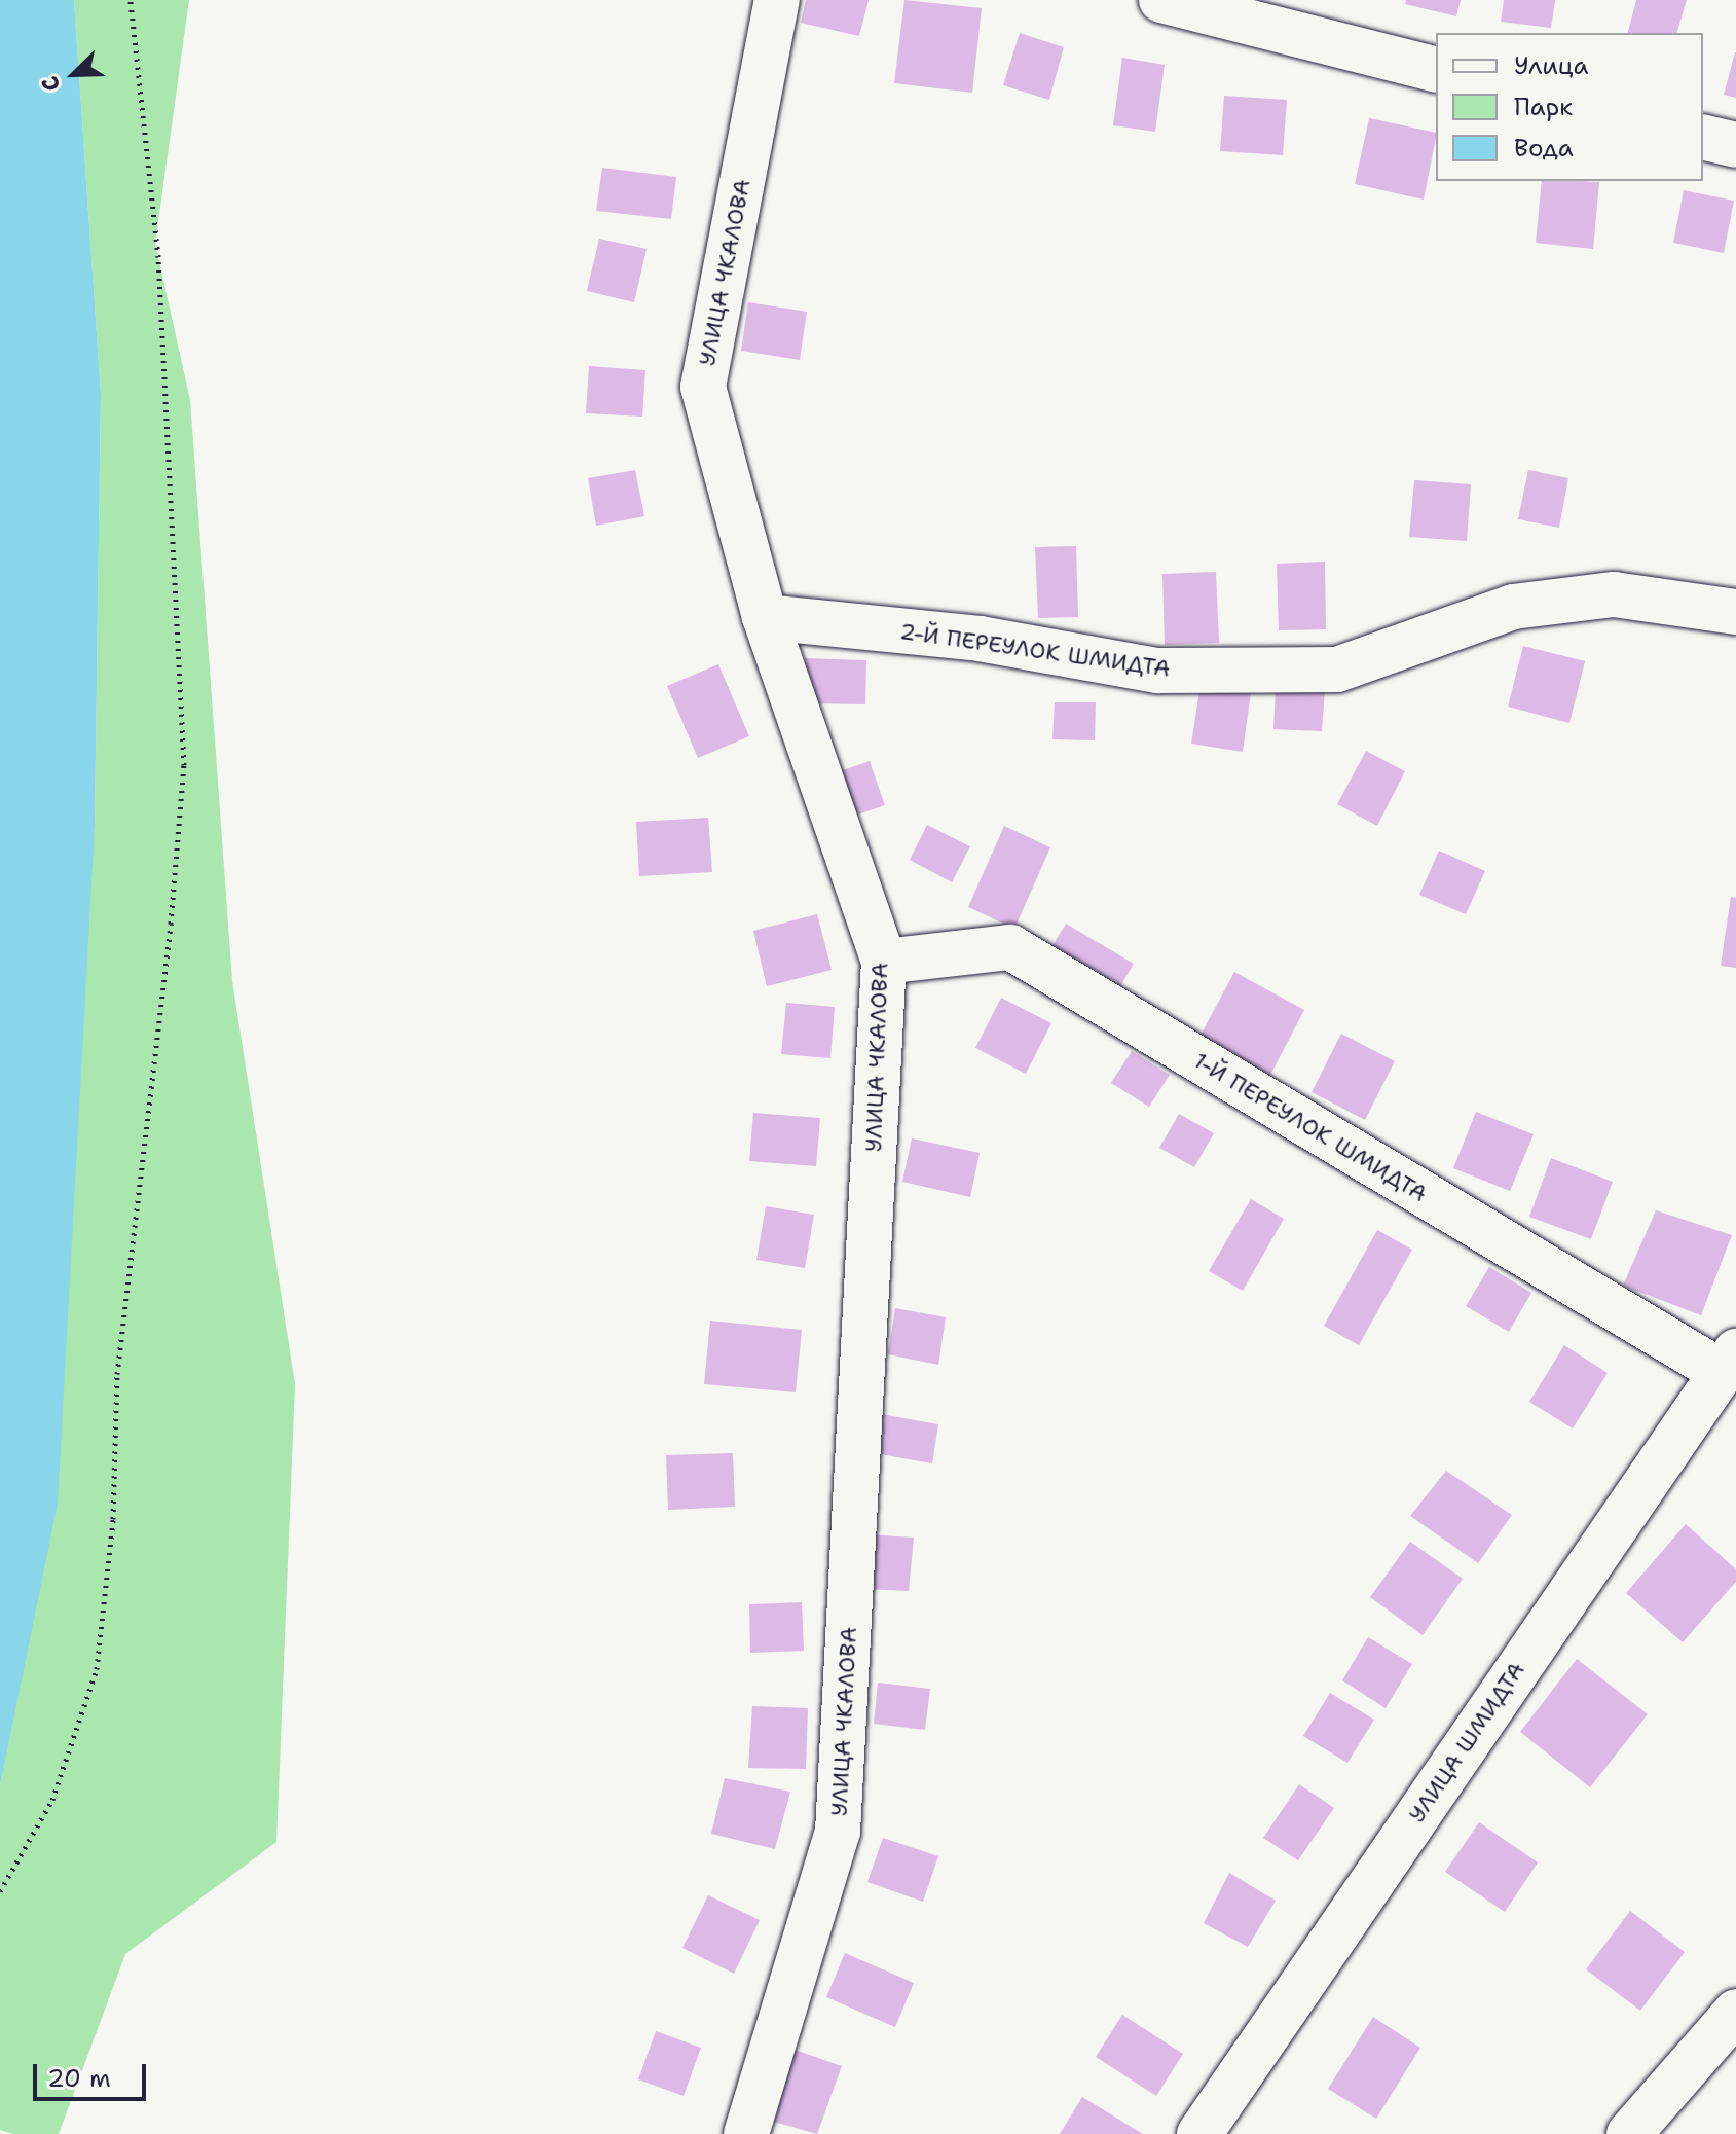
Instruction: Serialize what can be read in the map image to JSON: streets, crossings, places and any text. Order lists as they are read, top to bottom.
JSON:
{
  "streets": {
    "street": [
      "УЛИЦА ЧКАЛОВА",
      "2-Й ПЕРЕУЛОК ШМИДТА",
      "1-Й ПЕРЕУЛОК ШМИДТА",
      "УЛИЦА ШМИДТА"
    ]
  },
  "crossings": [
    ["УЛИЦА ЧКАЛОВА", "2-Й ПЕРЕУЛОК ШМИДТА"],
    ["УЛИЦА ЧКАЛОВА", "1-Й ПЕРЕУЛОК ШМИДТА"],
    ["1-Й ПЕРЕУЛОК ШМИДТА", "УЛИЦА ШМИДТА"]
  ],
  "legend": ["Улица", "Парк", "Вода"],
  "scale_bar": "20 m",
  "north": "bottom left"
}
